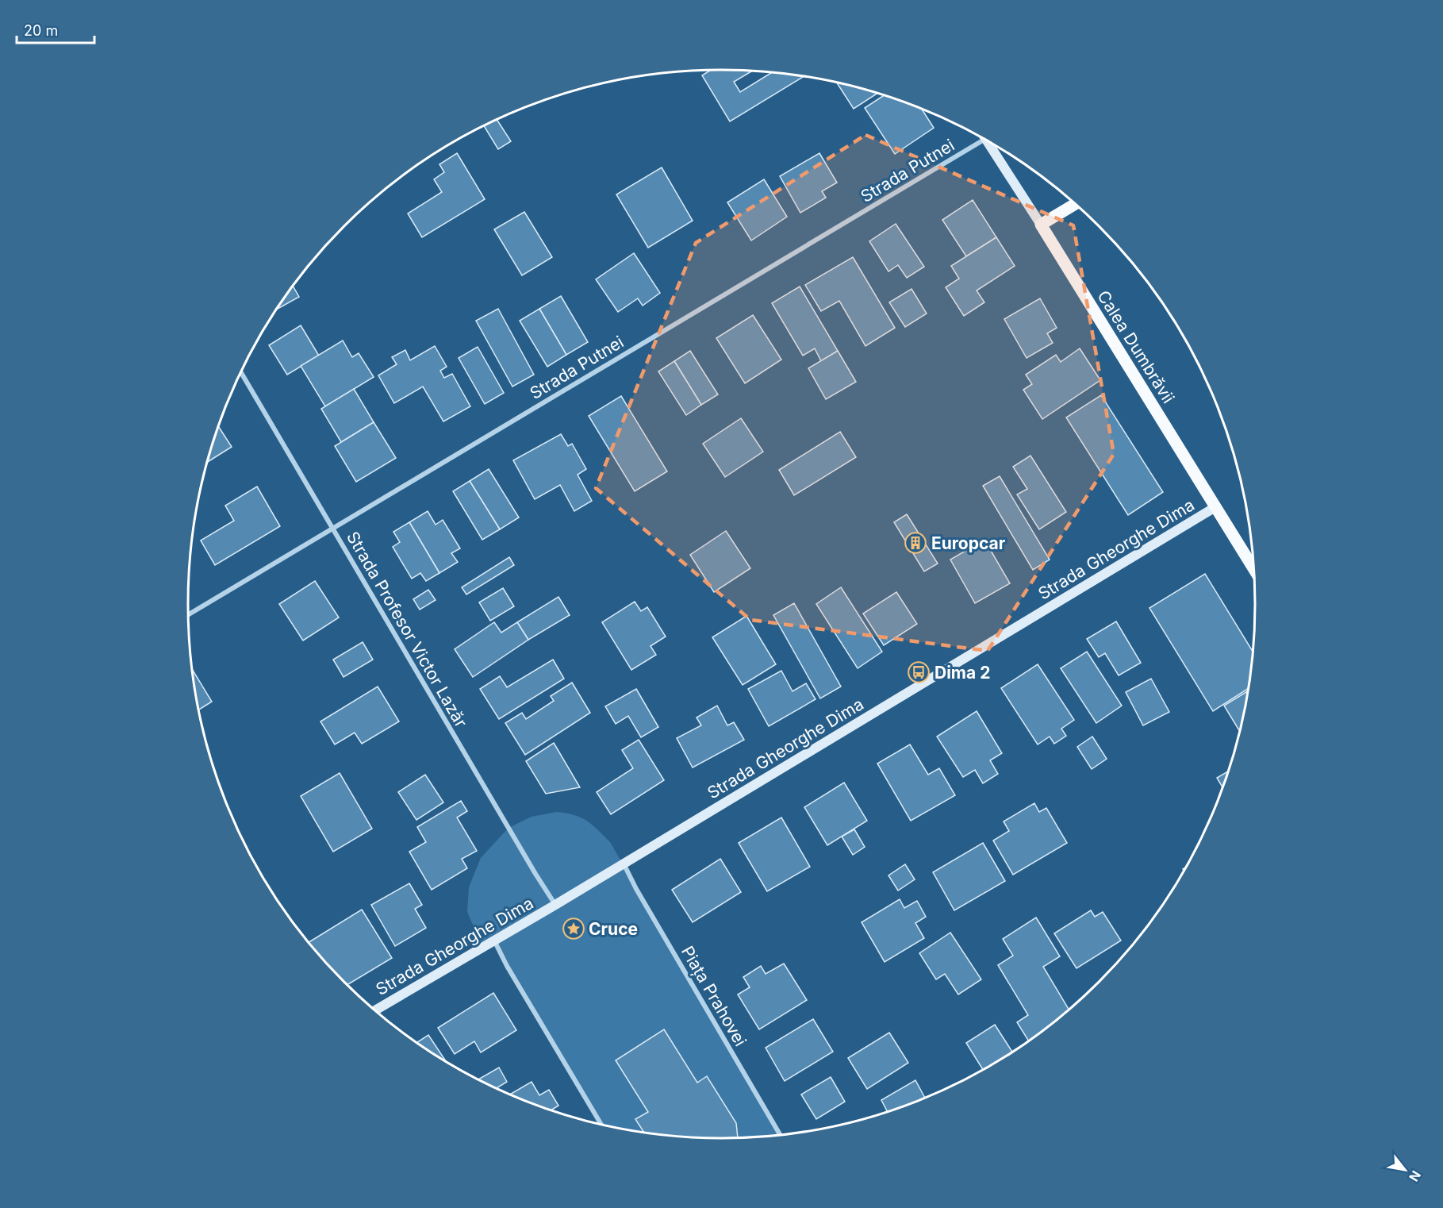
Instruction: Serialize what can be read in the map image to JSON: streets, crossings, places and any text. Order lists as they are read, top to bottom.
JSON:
{
  "streets": {
    "main road": ["Calea Dumbrăvii"],
    "street": [
      "Strada Putnei",
      "Strada Gheorghe Dima",
      "Strada Profesor Victor Lazăr",
      "Piața Prahovei"
    ]
  },
  "crossings": [
    ["Strada Putnei", "Strada Profesor Victor Lazăr"],
    ["Calea Dumbrăvii", "Strada Gheorghe Dima"],
    ["Strada Gheorghe Dima", "Strada Profesor Victor Lazăr"],
    ["Strada Gheorghe Dima", "Piața Prahovei"]
  ],
  "places": {
    "building": ["Europcar"],
    "bus stop": ["Dima 2"],
    "place": ["Cruce"]
  },
  "scale_bar": "20 m",
  "north": "bottom right"
}
